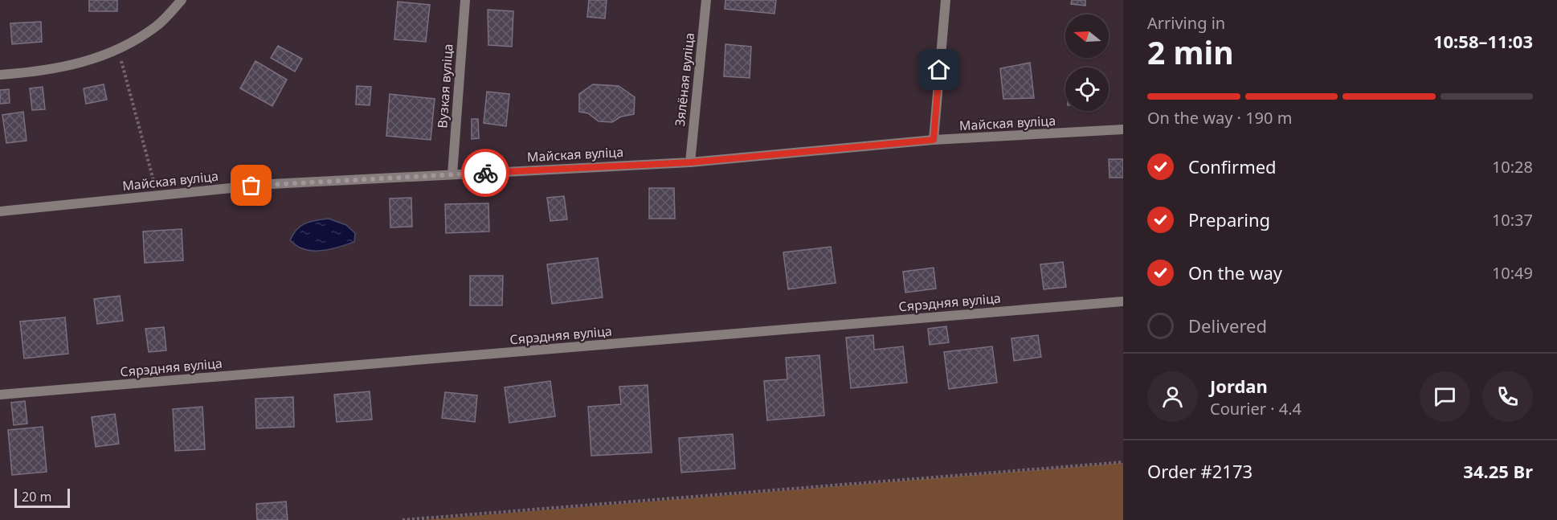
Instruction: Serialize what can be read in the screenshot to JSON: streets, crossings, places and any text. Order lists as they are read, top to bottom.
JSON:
{
  "streets": {
    "street": [
      "Зялёная вуліца",
      "Вузкая вуліца",
      "Майская вуліца",
      "Сярэдняя вуліца"
    ]
  },
  "crossings": [
    ["Зялёная вуліца", "Майская вуліца"],
    ["Вузкая вуліца", "Майская вуліца"]
  ],
  "scale_bar": "20 m",
  "north": "left",
  "page": {
    "heading": ["2 min", "Arriving in", "10:58–11:03"],
    "panel": [
      "Jordan",
      "Courier · 4.4",
      "Order #2173",
      "34.25 Br"
    ],
    "bar": "On the way · 190 m",
    "list": [
      ["Confirmed", "10:28"],
      ["Preparing", "10:37"],
      ["On the way", "10:49"],
      "Delivered"
    ],
    "scale": "20 m"
  }
}
